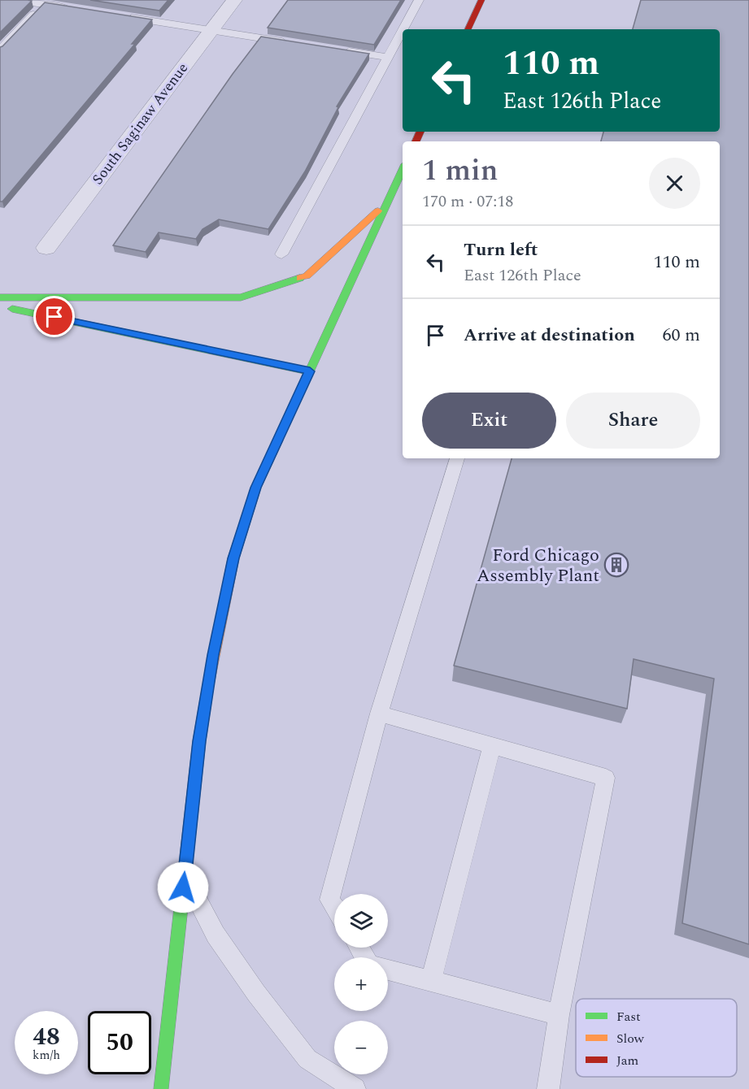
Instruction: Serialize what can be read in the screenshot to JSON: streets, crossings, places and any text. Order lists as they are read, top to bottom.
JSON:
{
  "streets": {
    "street": ["South Saginaw Avenue"]
  },
  "places": {
    "building": ["Ford Chicago Assembly Plant"]
  },
  "legend": ["Fast", "Slow", "Jam"],
  "page": {
    "turn": ["110 m", "East 126th Place"],
    "heading": ["1 min", "170 m · 07:18"],
    "list": [
      {
        "name": "Turn left",
        "note": "East 126th Place",
        "value": "110 m"
      },
      {
        "name": "Arrive at destination",
        "value": "60 m"
      }
    ],
    "buttons": ["Exit", "Share"],
    "map_buttons": ["+", "−"],
    "speed": "48 km/h",
    "limit": "50"
  }
}
